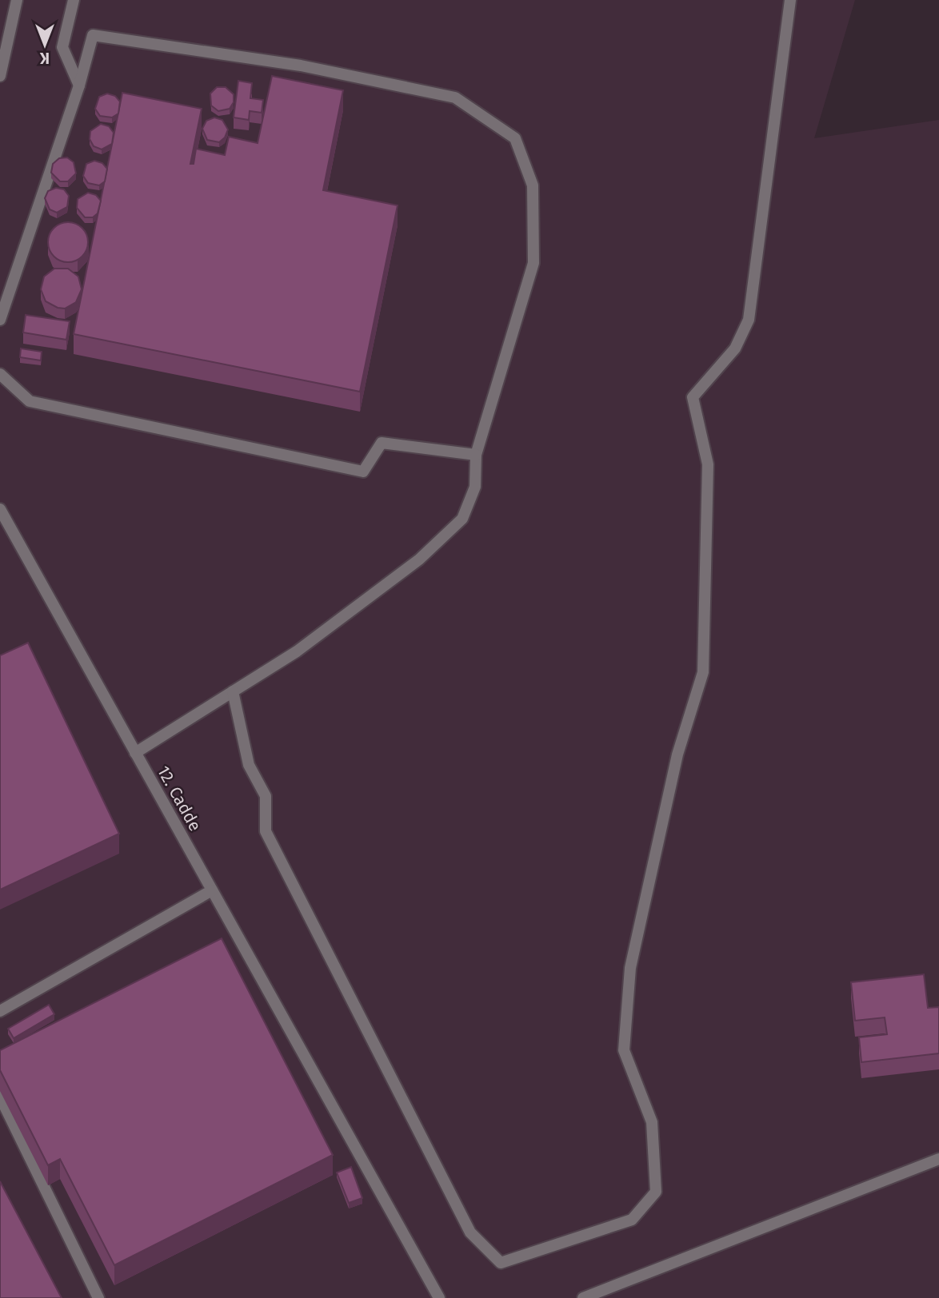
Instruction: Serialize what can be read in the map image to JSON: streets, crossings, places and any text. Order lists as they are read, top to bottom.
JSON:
{
  "streets": {
    "lane": ["12. Cadde"]
  },
  "north": "bottom"
}
